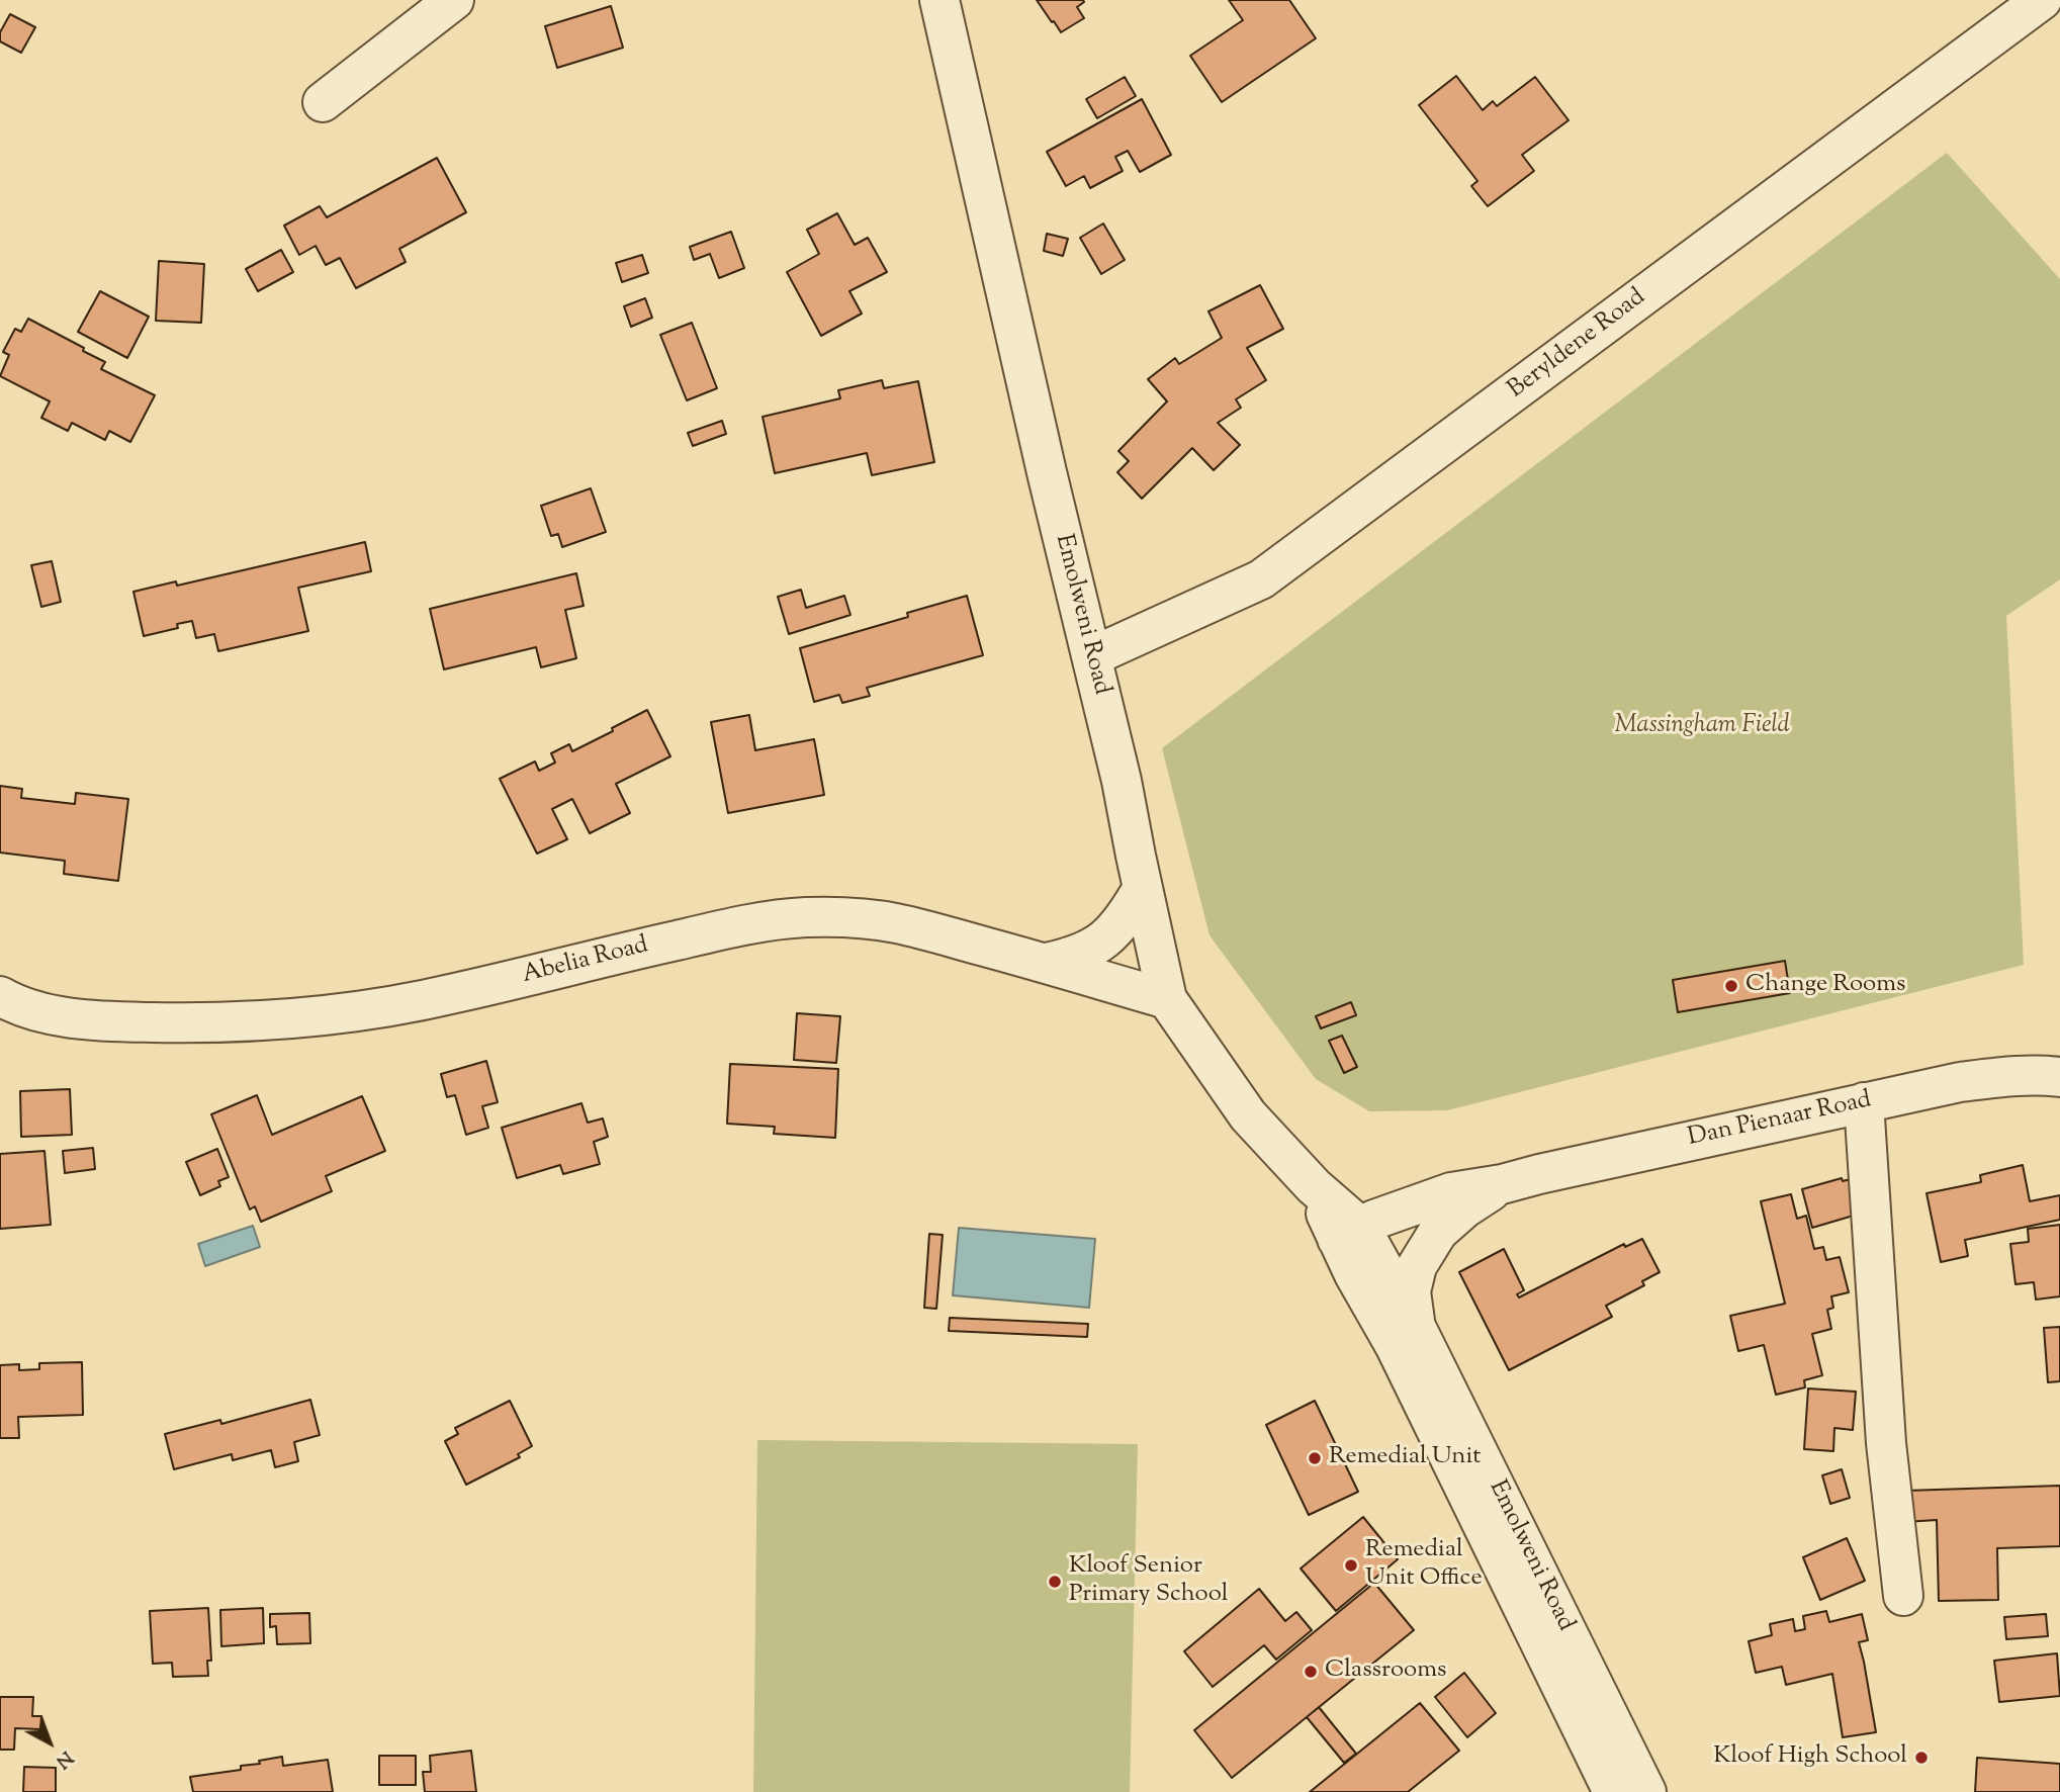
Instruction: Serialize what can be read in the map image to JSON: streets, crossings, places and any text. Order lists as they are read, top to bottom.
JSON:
{
  "streets": {
    "street": [
      "Beryldene Road",
      "Emolweni Road",
      "Abelia Road",
      "Dan Pienaar Road"
    ]
  },
  "crossings": [
    ["Beryldene Road", "Emolweni Road"],
    ["Emolweni Road", "Abelia Road"],
    ["Emolweni Road", "Dan Pienaar Road"]
  ],
  "parks": ["Massingham Field"],
  "places": [
    "Change Rooms",
    "Remedial Unit",
    "Remedial Unit Office",
    "Kloof Senior Primary School",
    "Classrooms",
    "Kloof High School"
  ],
  "north": "bottom right"
}
